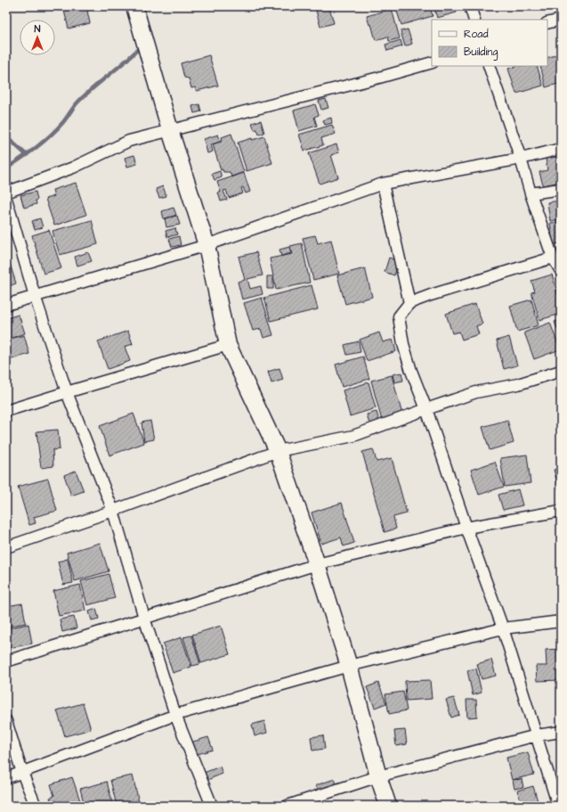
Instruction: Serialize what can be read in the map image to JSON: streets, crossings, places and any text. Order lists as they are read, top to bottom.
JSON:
{
  "legend": ["Road", "Building"],
  "north": "top"
}
